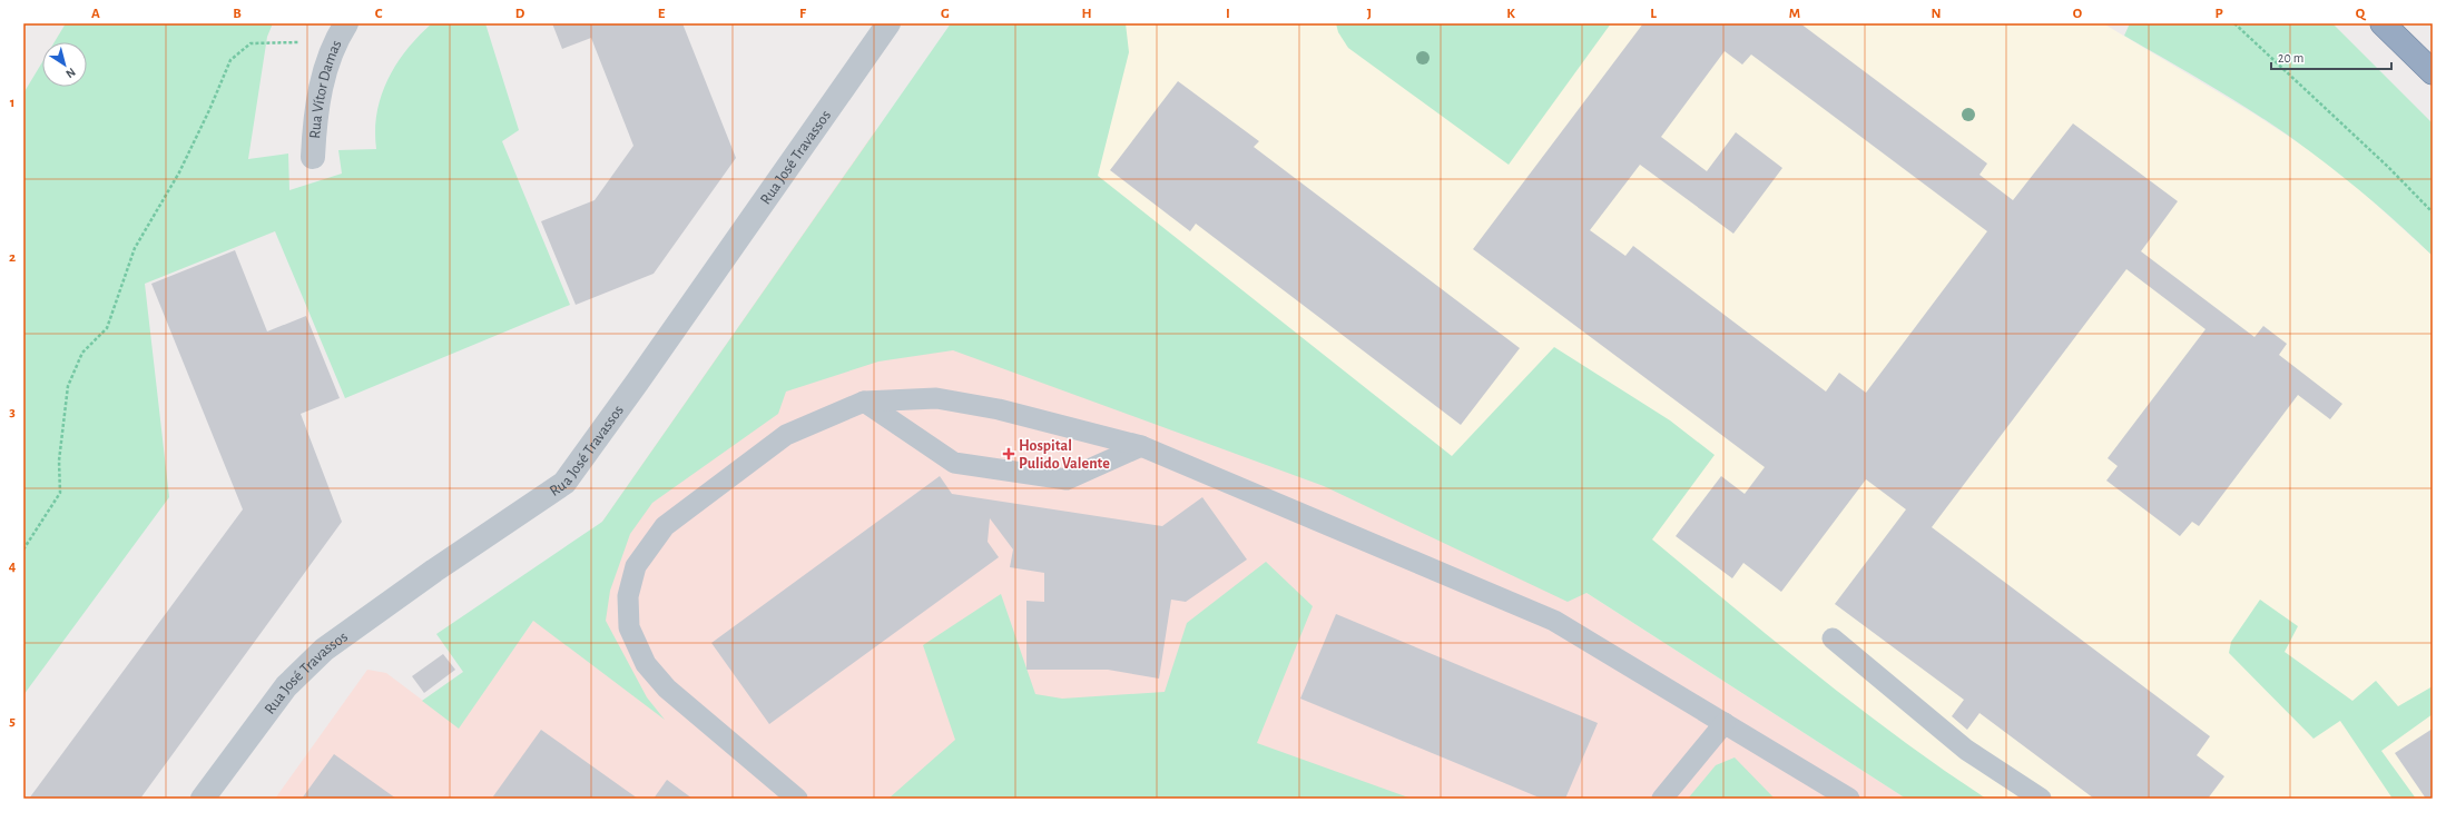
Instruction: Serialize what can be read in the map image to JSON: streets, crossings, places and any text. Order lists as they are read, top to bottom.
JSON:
{
  "streets": {
    "street": ["Rua Vítor Damas", "Rua José Travassos"]
  },
  "places": {
    "health": ["Hospital Pulido Valente"]
  },
  "scale_bar": "20 m",
  "north": "bottom right",
  "grid": {
    "columns": [
      "A",
      "B",
      "C",
      "D",
      "E",
      "F",
      "G",
      "H",
      "I",
      "J",
      "K",
      "L",
      "M",
      "N",
      "O",
      "P",
      "Q"
    ],
    "rows": [
      "1",
      "2",
      "3",
      "4",
      "5"
    ]
  }
}
